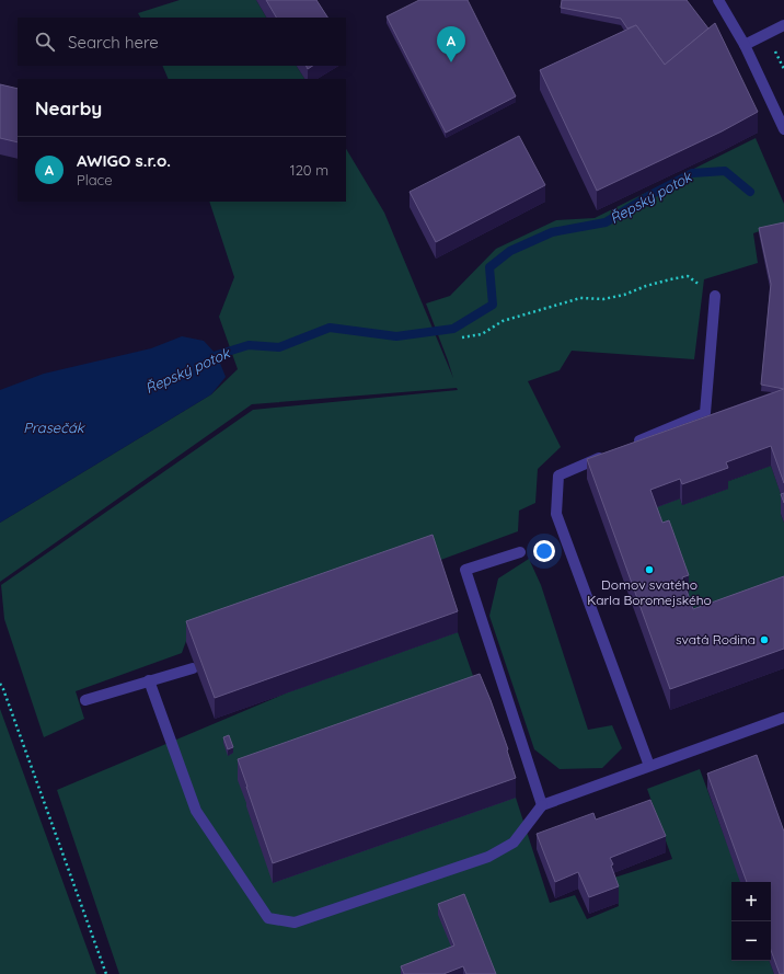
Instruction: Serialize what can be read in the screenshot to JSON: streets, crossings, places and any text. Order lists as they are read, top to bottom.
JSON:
{
  "water": ["Řepský potok", "Prasečák"],
  "places": ["Domov svatého Karla Boromejského", "svatá Rodina"],
  "page": {
    "search": "Search here",
    "pins": "A",
    "heading": "Nearby",
    "list": [
      {
        "mark": "A",
        "name": "AWIGO s.r.o.",
        "note": "Place",
        "value": "120 m"
      }
    ],
    "map_buttons": ["+", "−"]
  }
}
